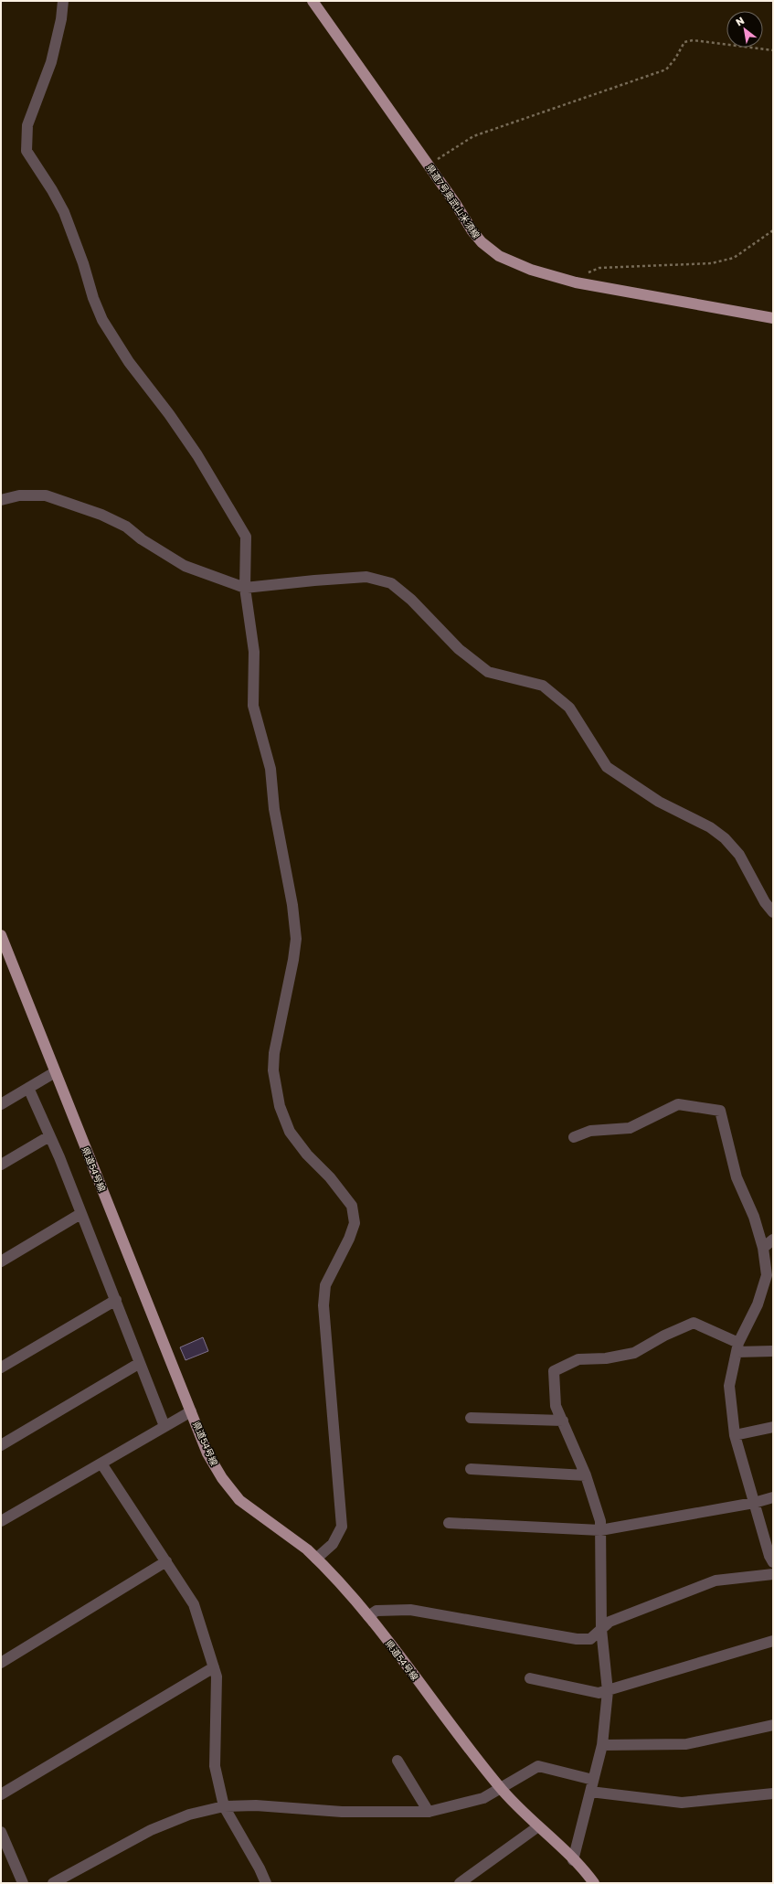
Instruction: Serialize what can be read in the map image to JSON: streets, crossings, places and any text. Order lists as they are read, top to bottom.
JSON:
{
  "streets": {
    "main road": ["県道7号奥武山米須線", "県道54号線"]
  },
  "north": "top left"
}
